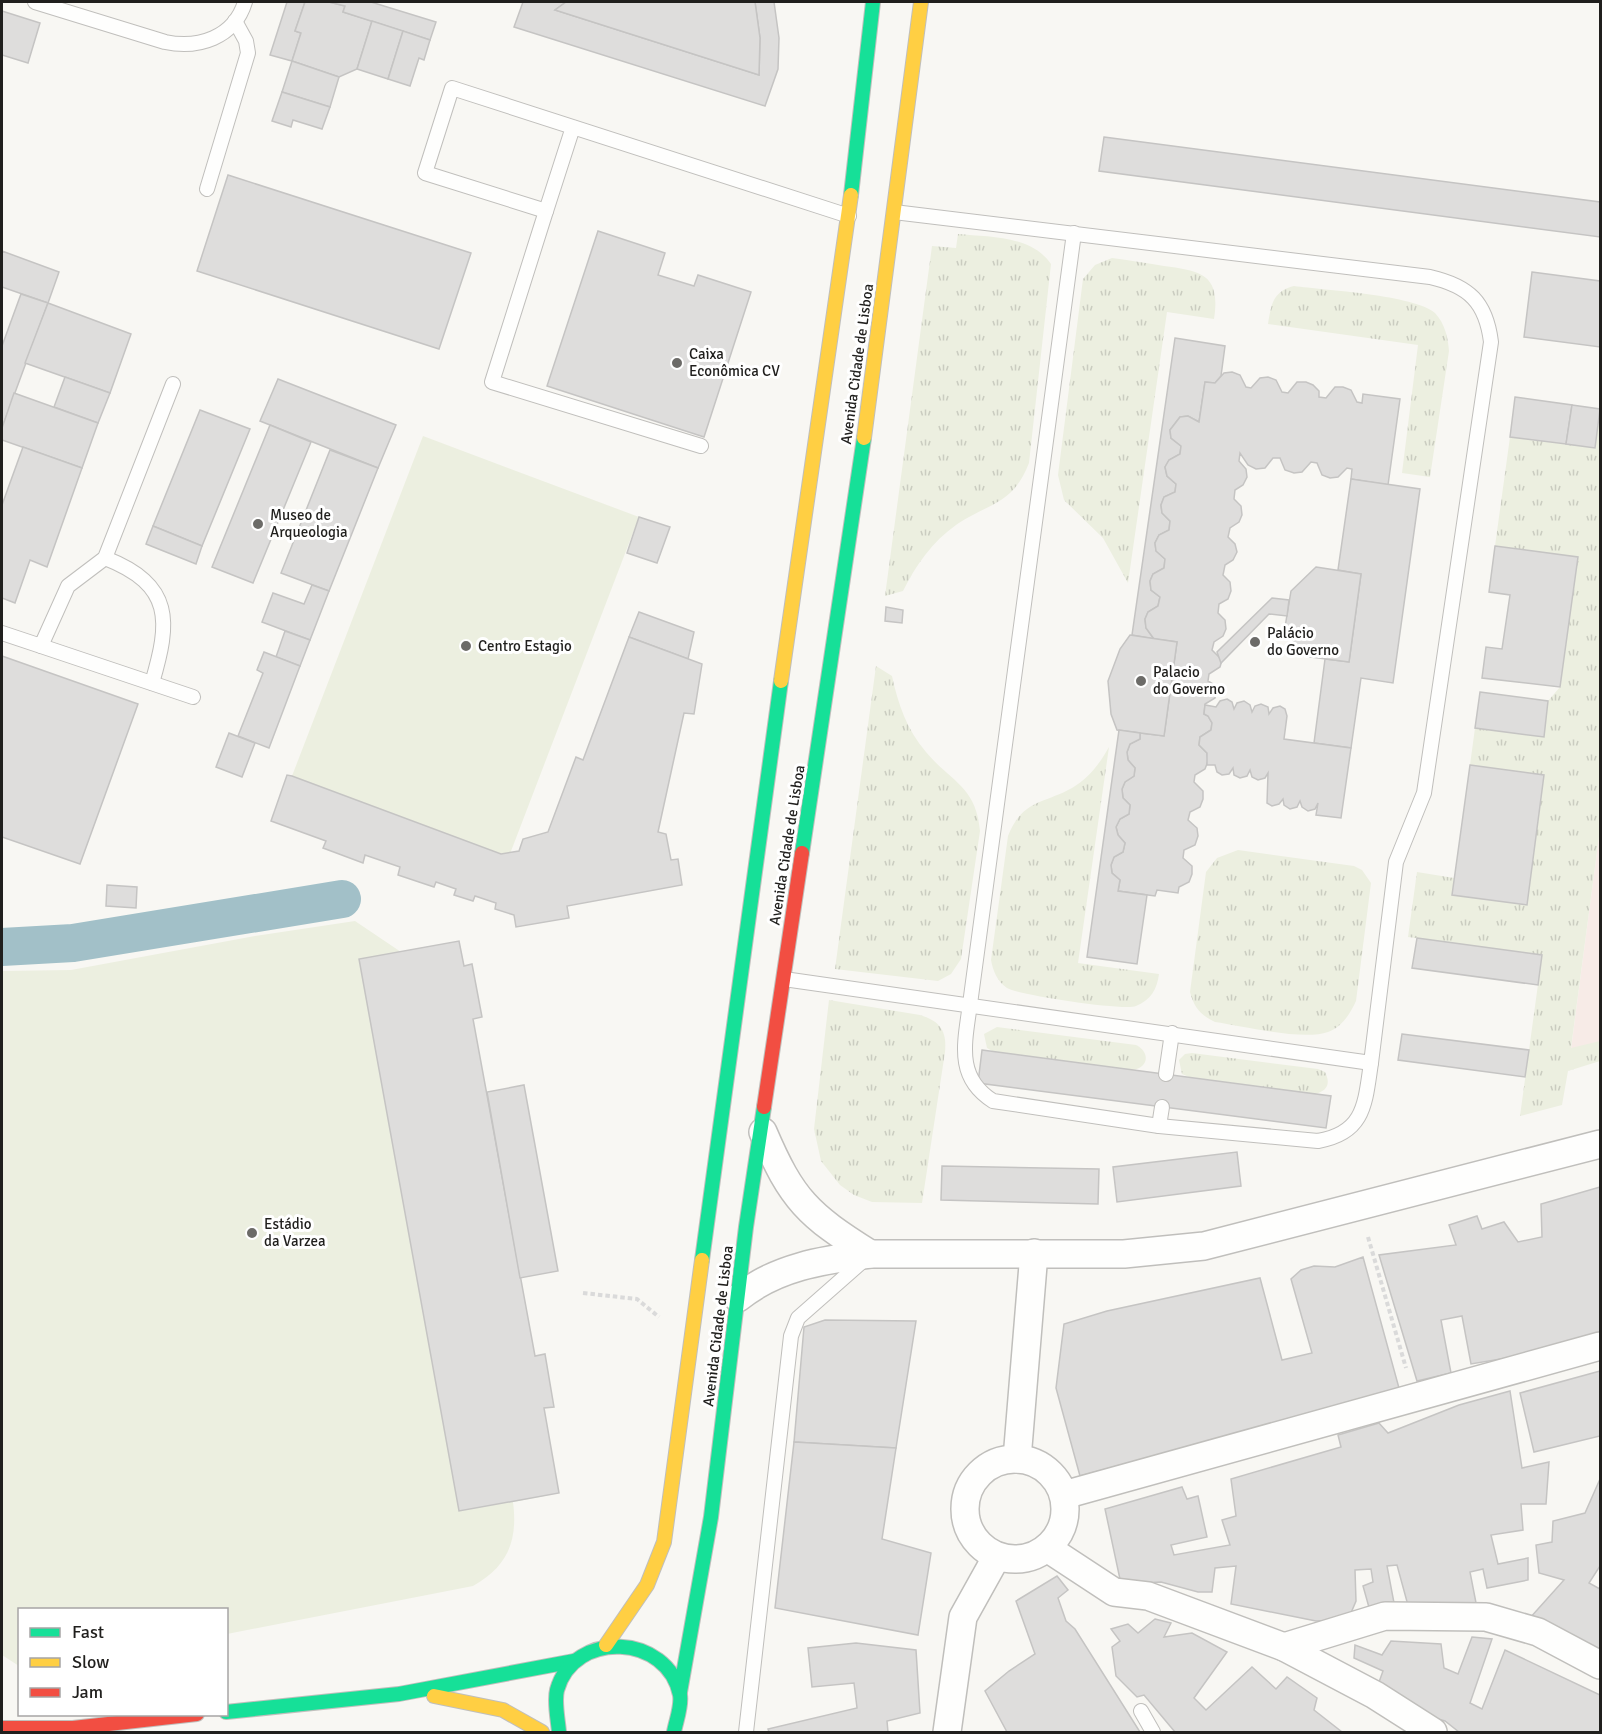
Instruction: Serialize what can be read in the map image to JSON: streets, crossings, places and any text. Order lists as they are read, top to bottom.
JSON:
{
  "streets": {
    "main road": ["Avenida Cidade de Lisboa"]
  },
  "places": [
    "Caixa Econômica CV",
    "Museo de Arqueologia",
    "Palácio do Governo",
    "Centro Estagio",
    "Palacio do Governo",
    "Estádio da Varzea"
  ],
  "legend": ["Fast", "Slow", "Jam"]
}
